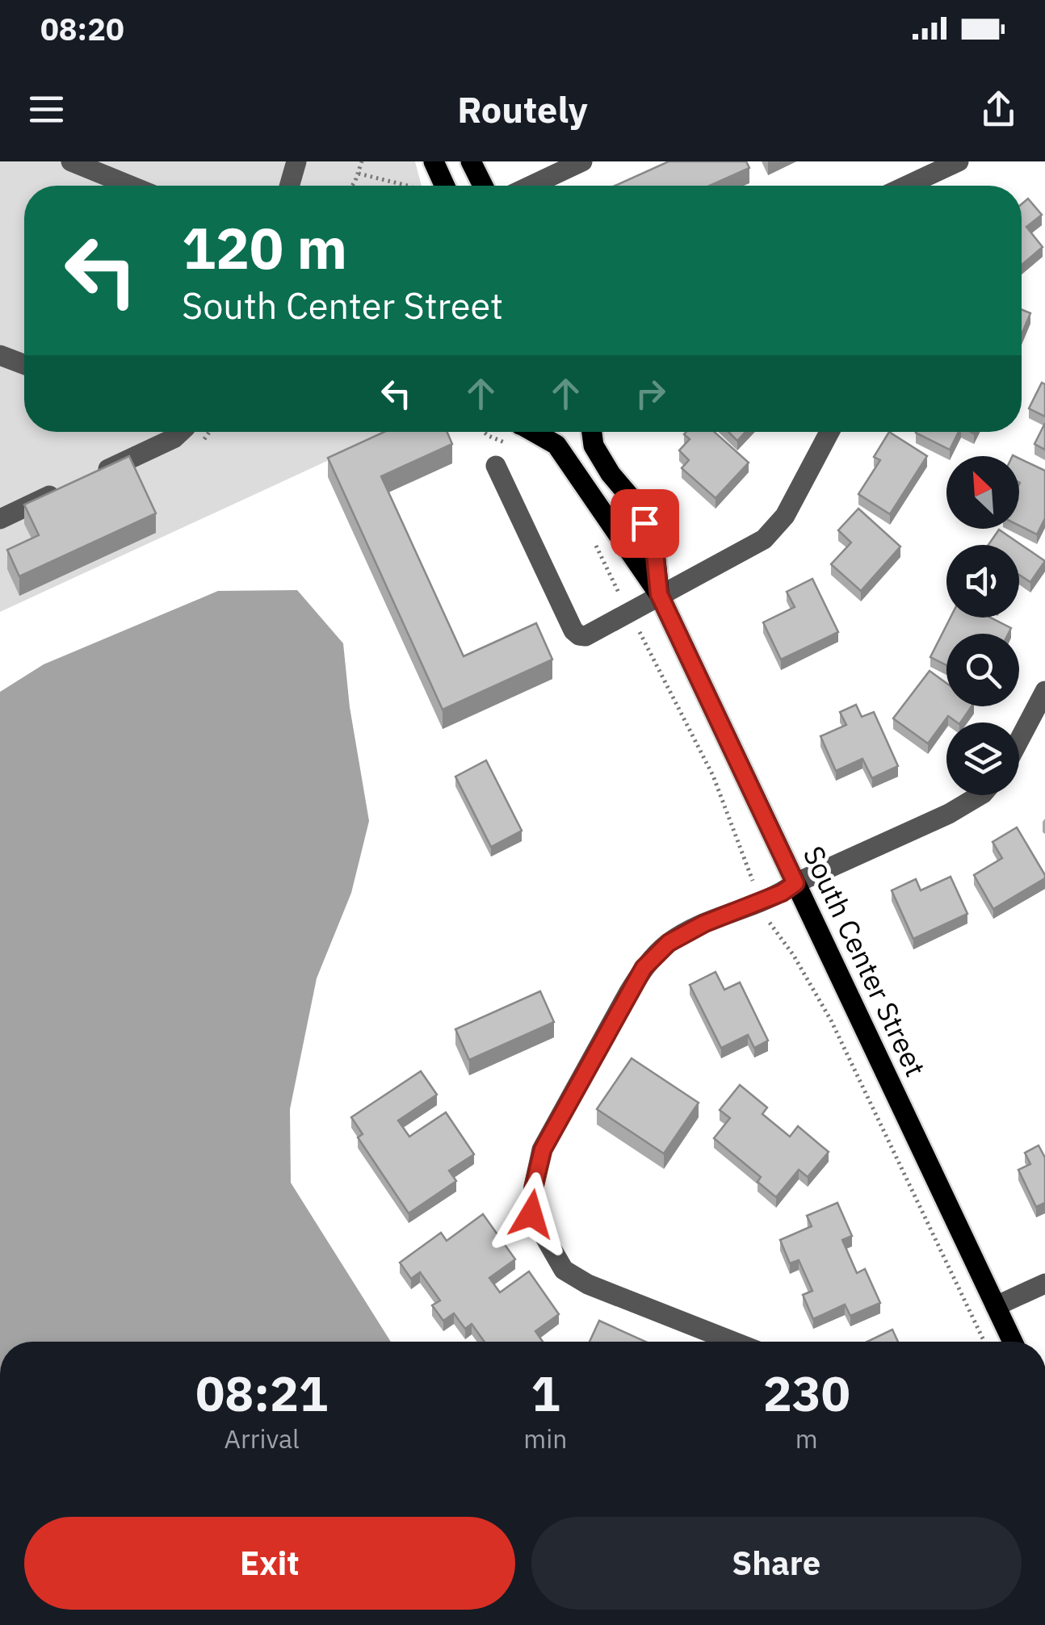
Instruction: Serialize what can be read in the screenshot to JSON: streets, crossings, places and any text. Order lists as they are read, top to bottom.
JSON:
{
  "streets": {
    "main road": ["South Center Street"]
  },
  "north": "top left",
  "page": {
    "status": "08:20",
    "header": "Routely",
    "turn": ["120 m", "South Center Street"],
    "eta": [
      "08:21",
      "Arrival",
      "1",
      "min",
      "230",
      "m"
    ],
    "buttons": ["Exit", "Share"]
  }
}
